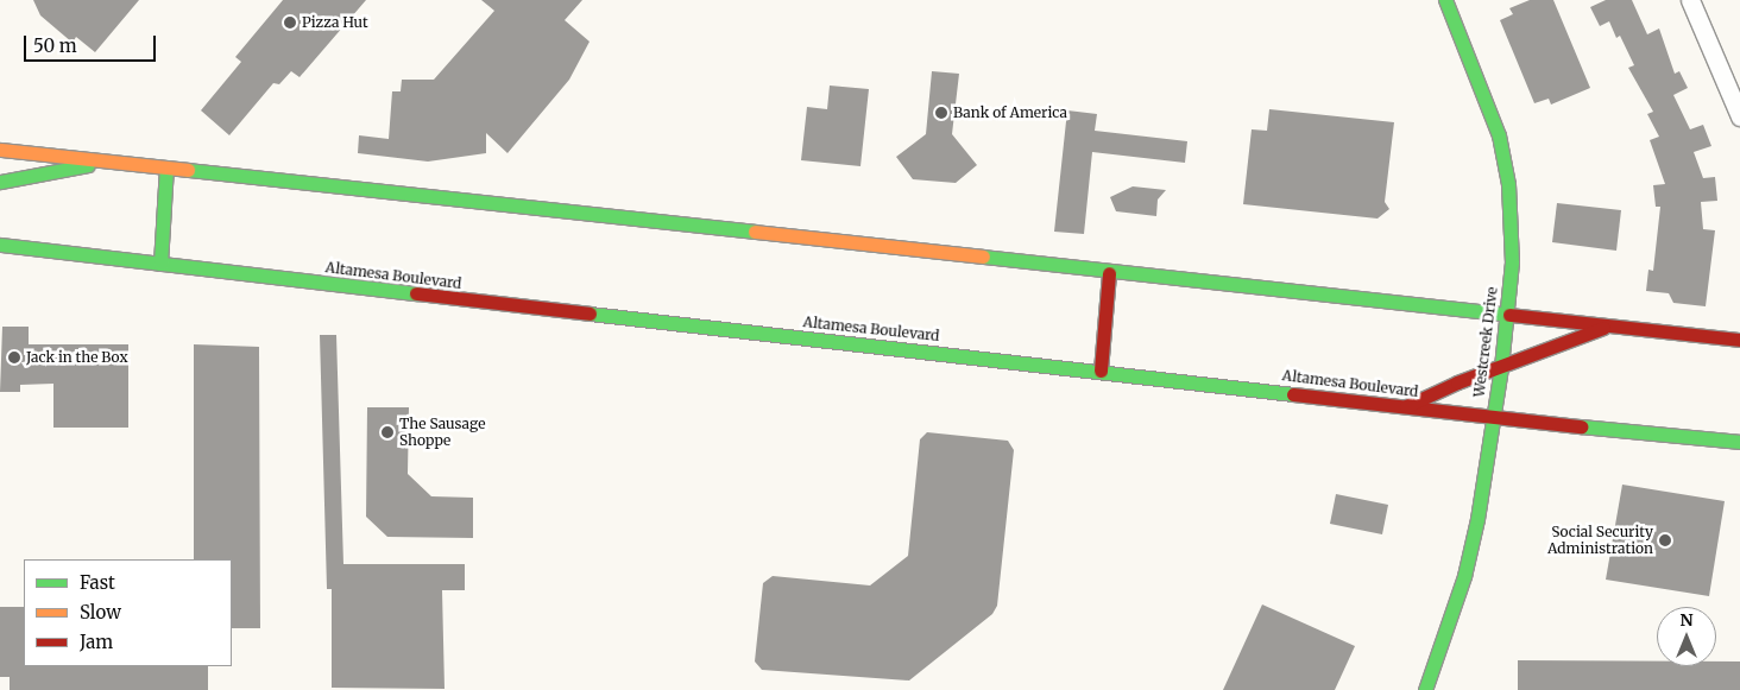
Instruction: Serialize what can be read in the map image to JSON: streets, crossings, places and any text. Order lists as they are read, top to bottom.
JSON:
{
  "streets": {
    "main road": ["Altamesa Boulevard", "Westcreek Drive"]
  },
  "crossings": [
    ["Altamesa Boulevard", "Westcreek Drive"]
  ],
  "places": [
    "Pizza Hut",
    "Bank of America",
    "Jack in the Box",
    "The Sausage Shoppe",
    "Social Security Administration"
  ],
  "legend": ["Fast", "Slow", "Jam"],
  "scale_bar": "50 m",
  "north": "top"
}
